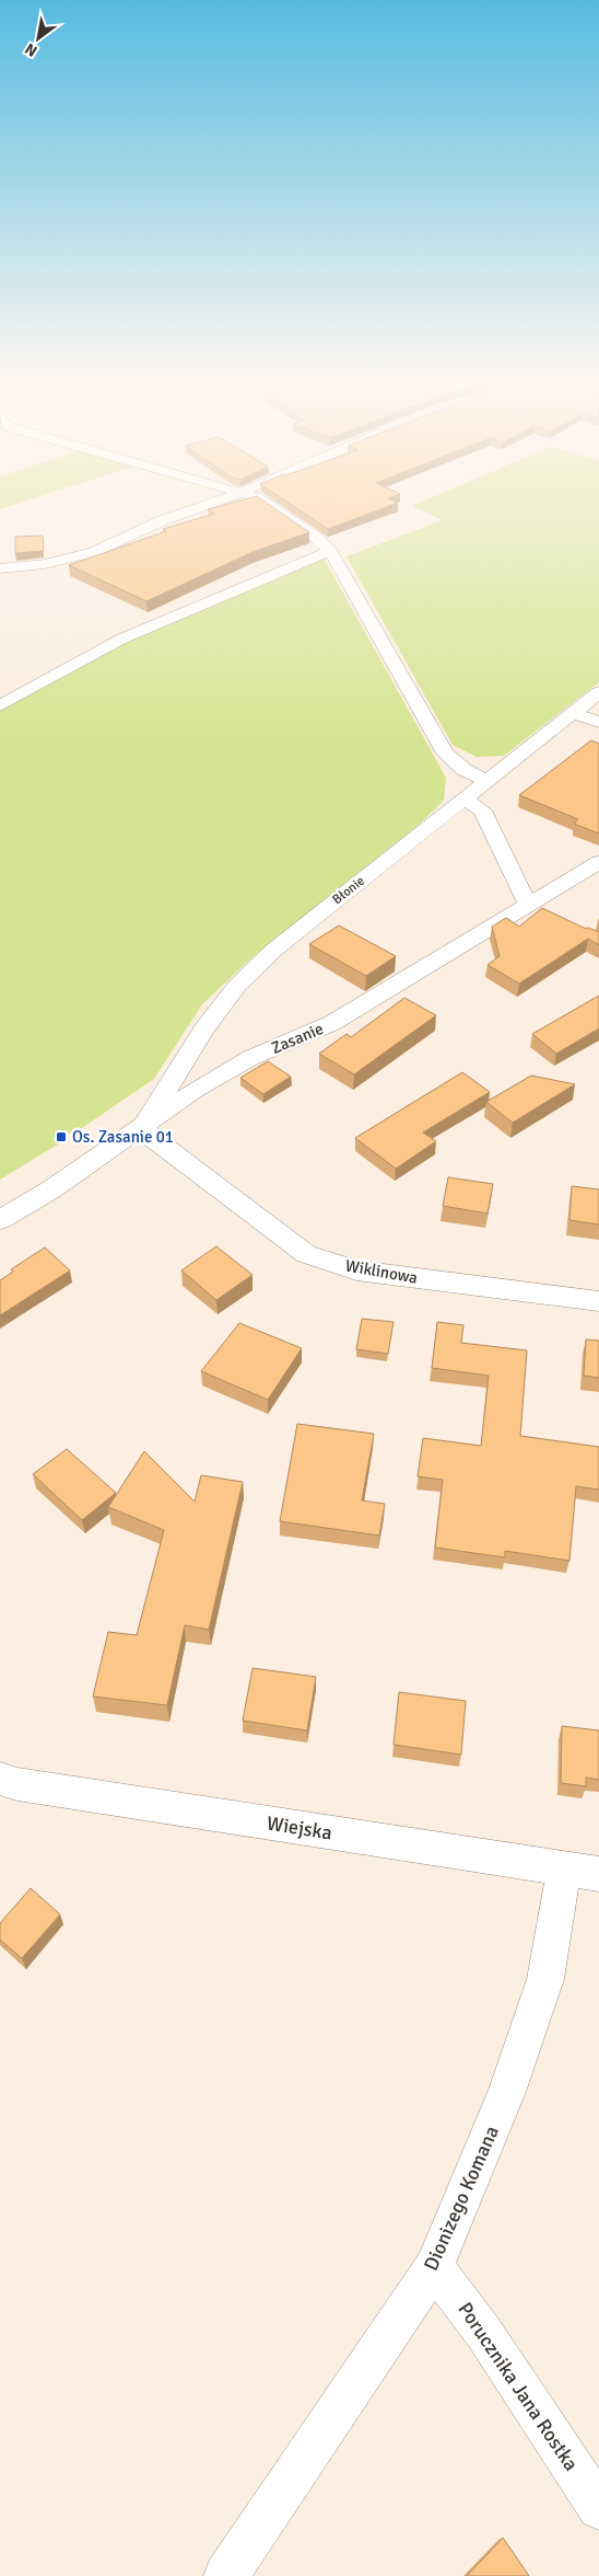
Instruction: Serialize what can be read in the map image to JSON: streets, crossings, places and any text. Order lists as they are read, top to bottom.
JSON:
{
  "streets": {
    "street": [
      "Błonie",
      "Zasanie",
      "Wiklinowa",
      "Wiejska",
      "Dionizego Komana",
      "Porucznika Jana Rostka"
    ]
  },
  "crossings": [
    ["Błonie", "Zasanie"],
    ["Błonie", "Wiklinowa"],
    ["Zasanie", "Wiklinowa"],
    ["Wiejska", "Dionizego Komana"],
    ["Dionizego Komana", "Porucznika Jana Rostka"]
  ],
  "places": {
    "transit": ["Os. Zasanie 01"]
  },
  "north": "bottom left"
}
